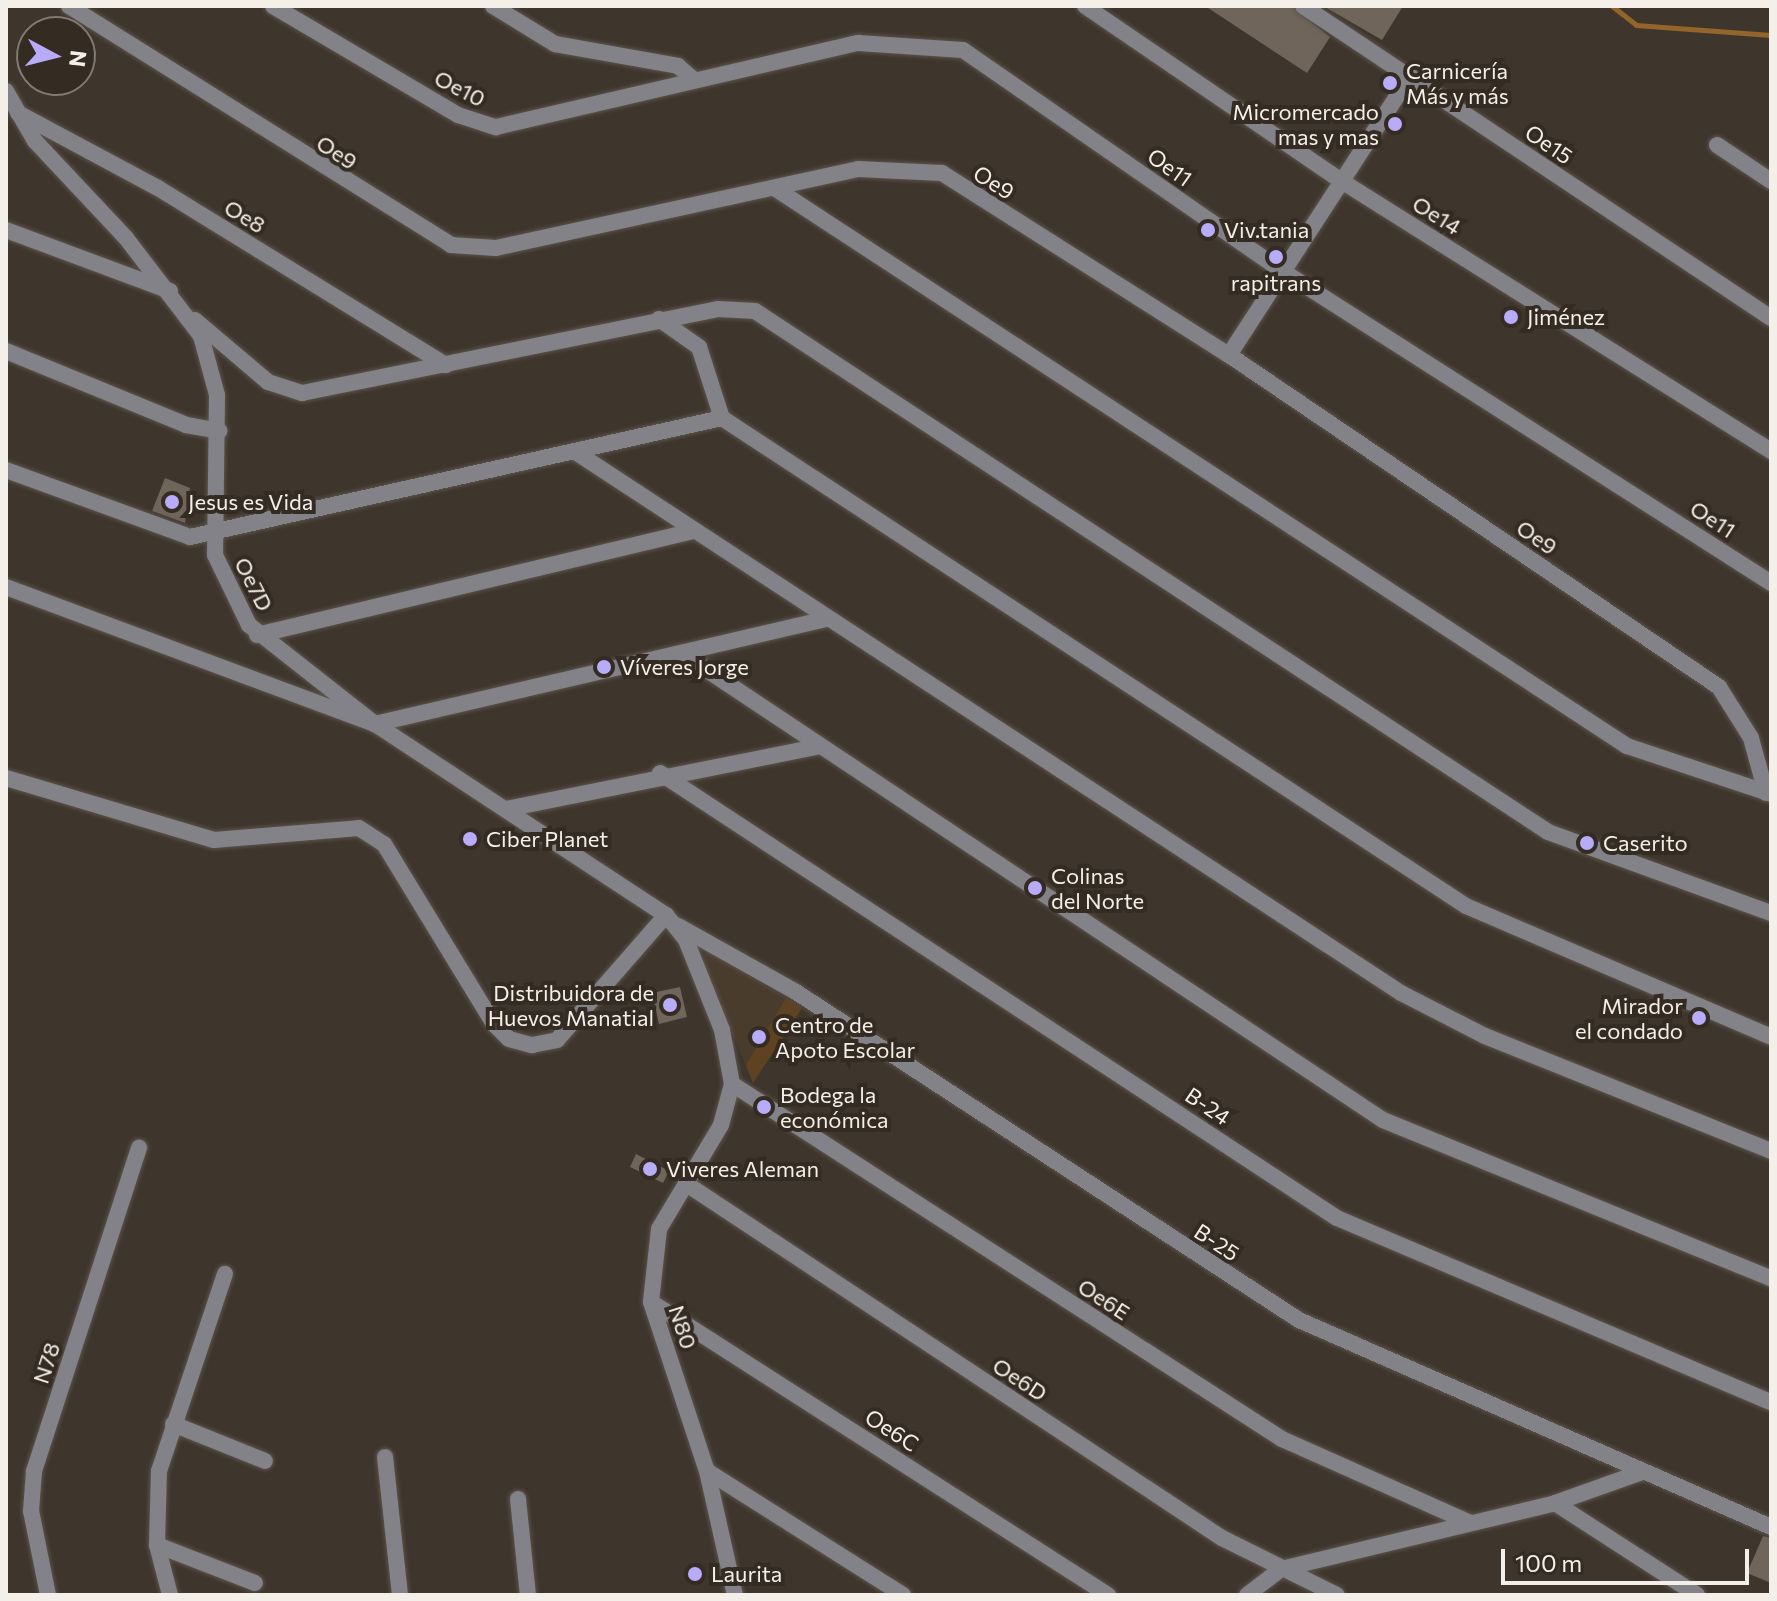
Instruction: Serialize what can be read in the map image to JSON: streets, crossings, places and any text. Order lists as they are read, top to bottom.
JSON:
{
  "streets": {
    "street": [
      "Oe10",
      "Oe15",
      "Oe9",
      "Oe11",
      "Oe14",
      "Oe8",
      "Oe7D",
      "B-24",
      "B-25",
      "Oe6E",
      "N80",
      "N78",
      "Oe6D",
      "Oe6C"
    ]
  },
  "crossings": [
    ["Oe10", "Oe11"],
    ["Oe8", "Oe7D"],
    ["Oe7D", "B-25"],
    ["Oe6E", "N80"],
    ["N80", "Oe6D"],
    ["N80", "Oe6C"]
  ],
  "places": [
    "Carnicería Más y más",
    "Micromercado mas y mas",
    "Viv.tania",
    "rapitrans",
    "Jiménez",
    "Jesus es Vida",
    "Víveres Jorge",
    "Ciber Planet",
    "Caserito",
    "Colinas del Norte",
    "Distribuidora de Huevos Manatial",
    "Mirador el condado",
    "Centro de Apoto Escolar",
    "Bodega la económica",
    "Viveres Aleman",
    "Laurita"
  ],
  "scale_bar": "100 m",
  "north": "right"
}
